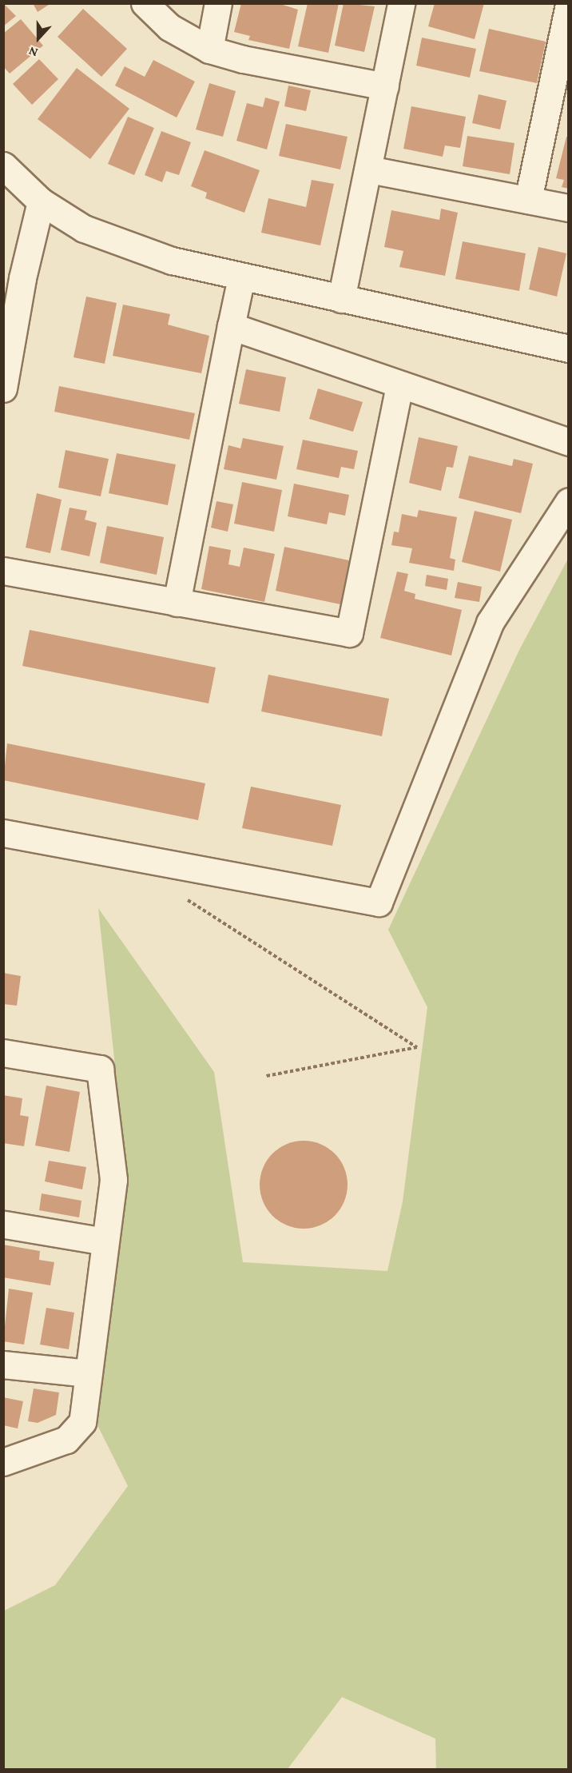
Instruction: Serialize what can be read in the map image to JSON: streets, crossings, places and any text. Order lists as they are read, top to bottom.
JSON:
{
  "north": "bottom"
}
